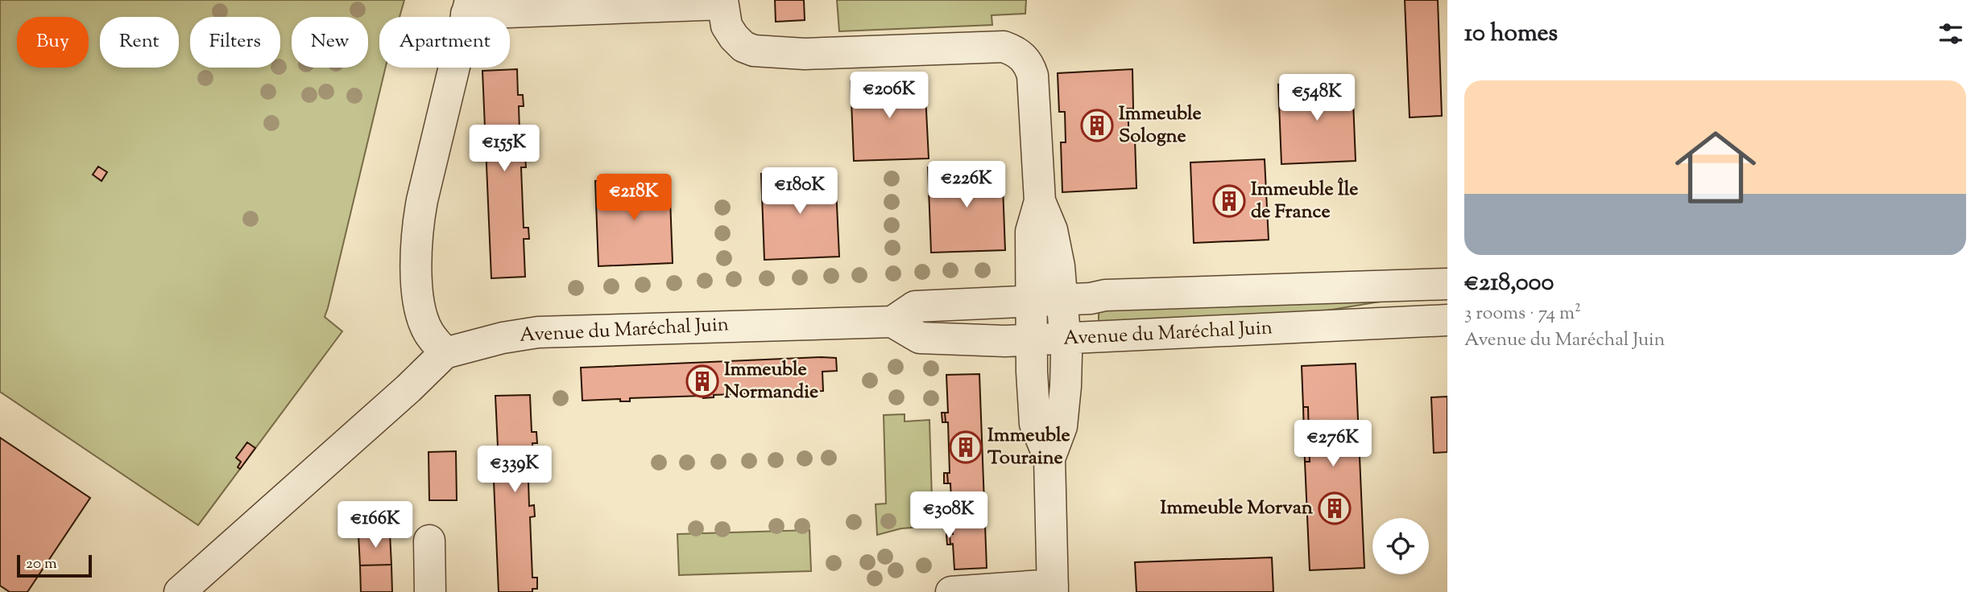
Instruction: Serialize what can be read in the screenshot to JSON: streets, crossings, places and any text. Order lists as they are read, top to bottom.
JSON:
{
  "streets": {
    "street": ["Avenue du Maréchal Juin"]
  },
  "places": {
    "building": [
      "Immeuble Sologne",
      "Immeuble Île de France",
      "Immeuble Normandie",
      "Immeuble Touraine",
      "Immeuble Morvan"
    ]
  },
  "scale_bar": "20 m",
  "page": {
    "heading": "10 homes",
    "chip": [
      "Buy",
      "Rent",
      "Filters",
      "New",
      "Apartment"
    ],
    "list": [
      {
        "name": "€218,000",
        "note": "3 rooms · 74 m² · Avenue du Maréchal Juin"
      }
    ],
    "price": [
      "€206K",
      "€548K",
      "€155K",
      "€226K",
      "€180K",
      "€218K",
      "€276K",
      "€339K",
      "€308K",
      "€166K"
    ],
    "scale": "20 m"
  }
}
